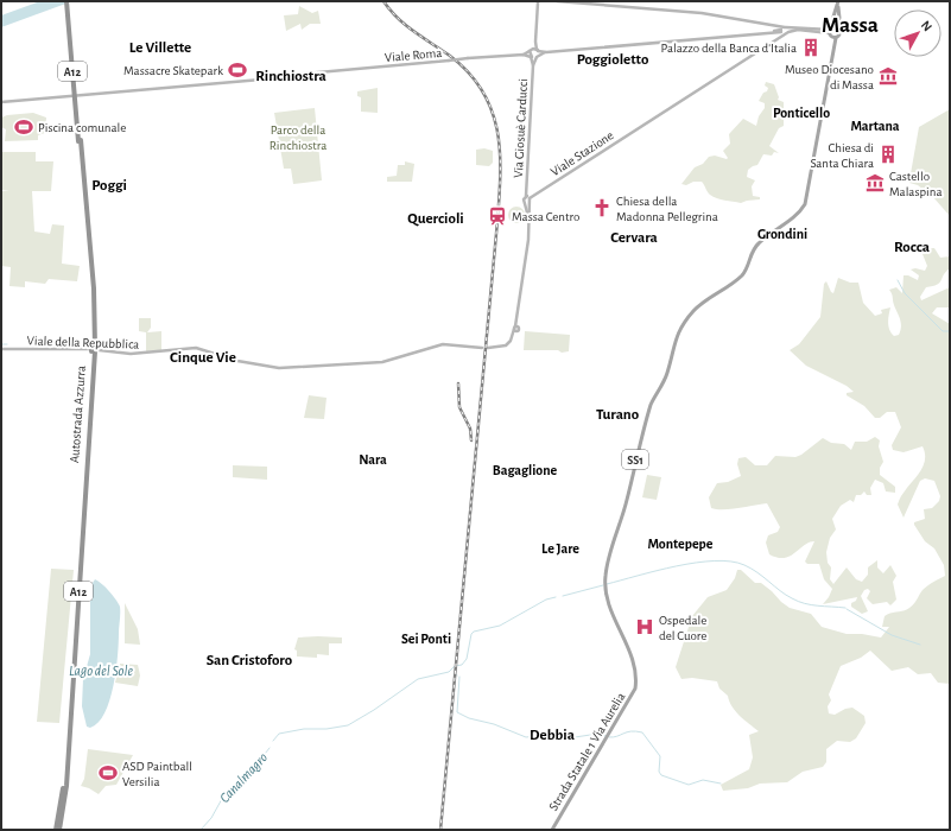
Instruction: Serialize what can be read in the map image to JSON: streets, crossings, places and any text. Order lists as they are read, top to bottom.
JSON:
{
  "streets": {
    "highway": ["A12", "Autostrada Azzurra"],
    "main road": [
      "Viale Roma",
      "Via Giosuè Carducci",
      "Viale Stazione",
      "Viale della Repubblica",
      "SS1",
      "Strada Statale 1 Via Aurelia"
    ]
  },
  "crossings": [
    ["Viale Roma", "Via Giosuè Carducci"],
    ["Via Giosuè Carducci", "Viale Stazione"]
  ],
  "districts": [
    "Massa",
    "Le Villette",
    "Poggioletto",
    "Rinchiostra",
    "Ponticello",
    "Martana",
    "Poggi",
    "Quercioli",
    "Grondini",
    "Cervara",
    "Rocca",
    "Cinque Vie",
    "Turano",
    "Nara",
    "Bagaglione",
    "Montepepe",
    "Le Jare",
    "Sei Ponti",
    "San Cristoforo",
    "Debbia"
  ],
  "water": ["Lago del Sole", "Canalmagro"],
  "parks": ["Parco della Rinchiostra"],
  "places": {
    "building": ["Palazzo della Banca d'Italia", "Chiesa di Santa Chiara"],
    "sports": ["Massacre Skatepark", "Piscina comunale", "ASD Paintball Versilia"],
    "museum": ["Museo Diocesano di Massa", "Castello Malaspina"],
    "church": ["Chiesa della Madonna Pellegrina"],
    "station": ["Massa Centro"],
    "hospital": ["Ospedale del Cuore"]
  },
  "north": "top right"
}
